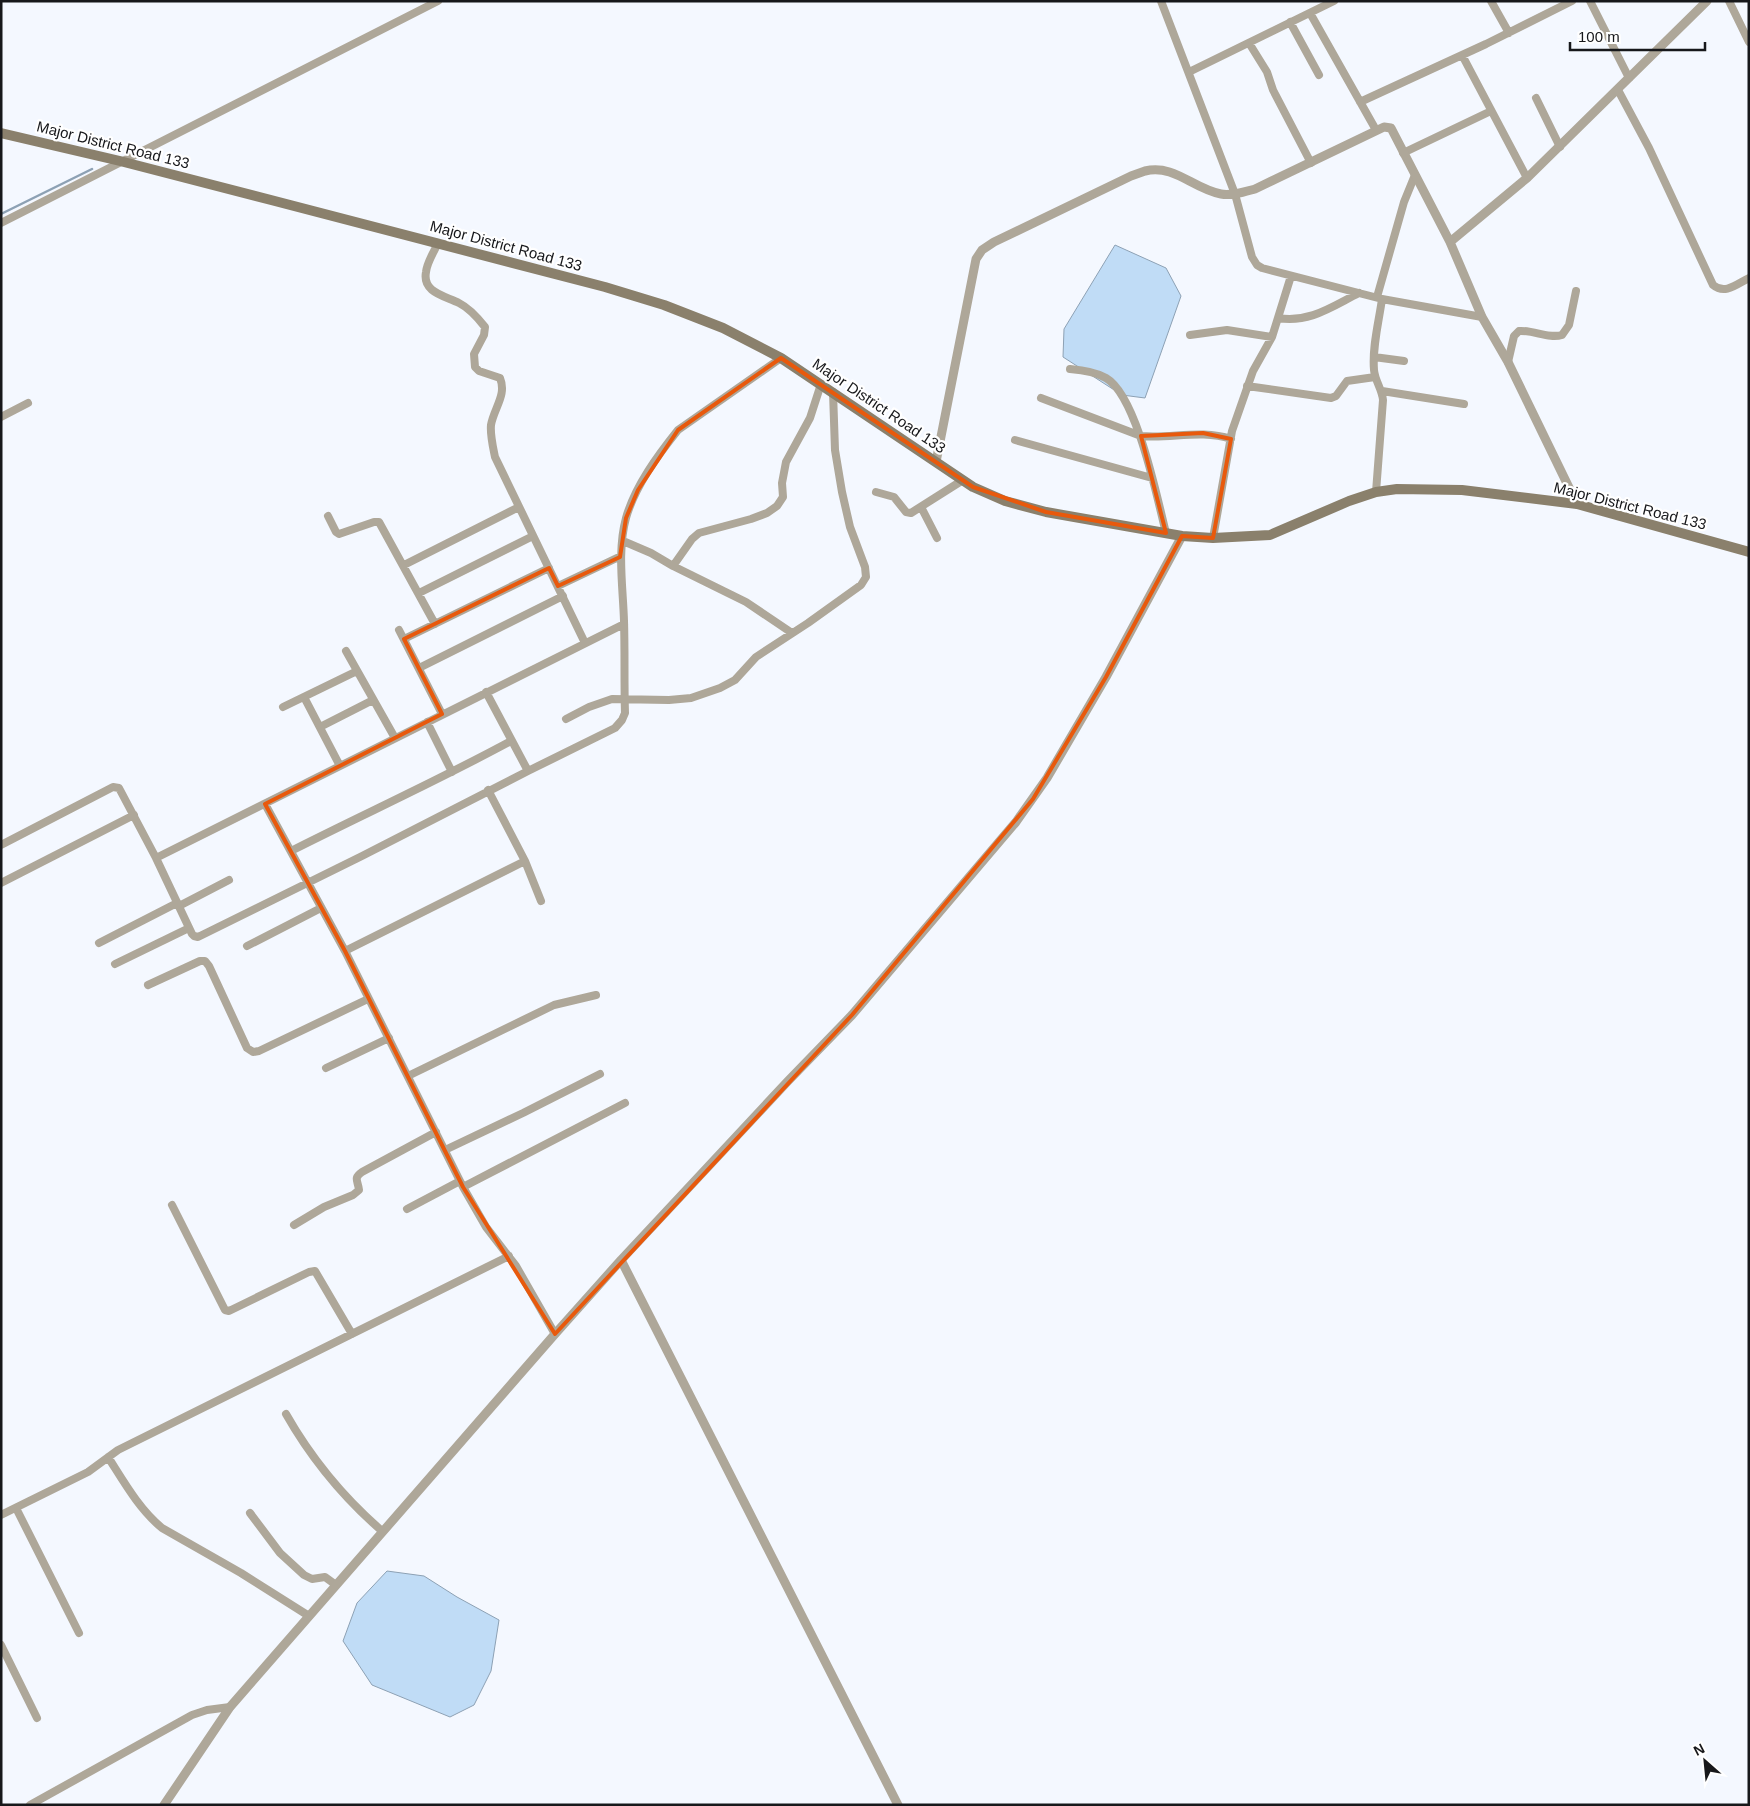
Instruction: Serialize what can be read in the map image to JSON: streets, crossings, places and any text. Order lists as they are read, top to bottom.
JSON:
{
  "streets": {
    "main road": ["Major District Road 133"]
  },
  "scale_bar": "100 m",
  "north": "top left"
}
